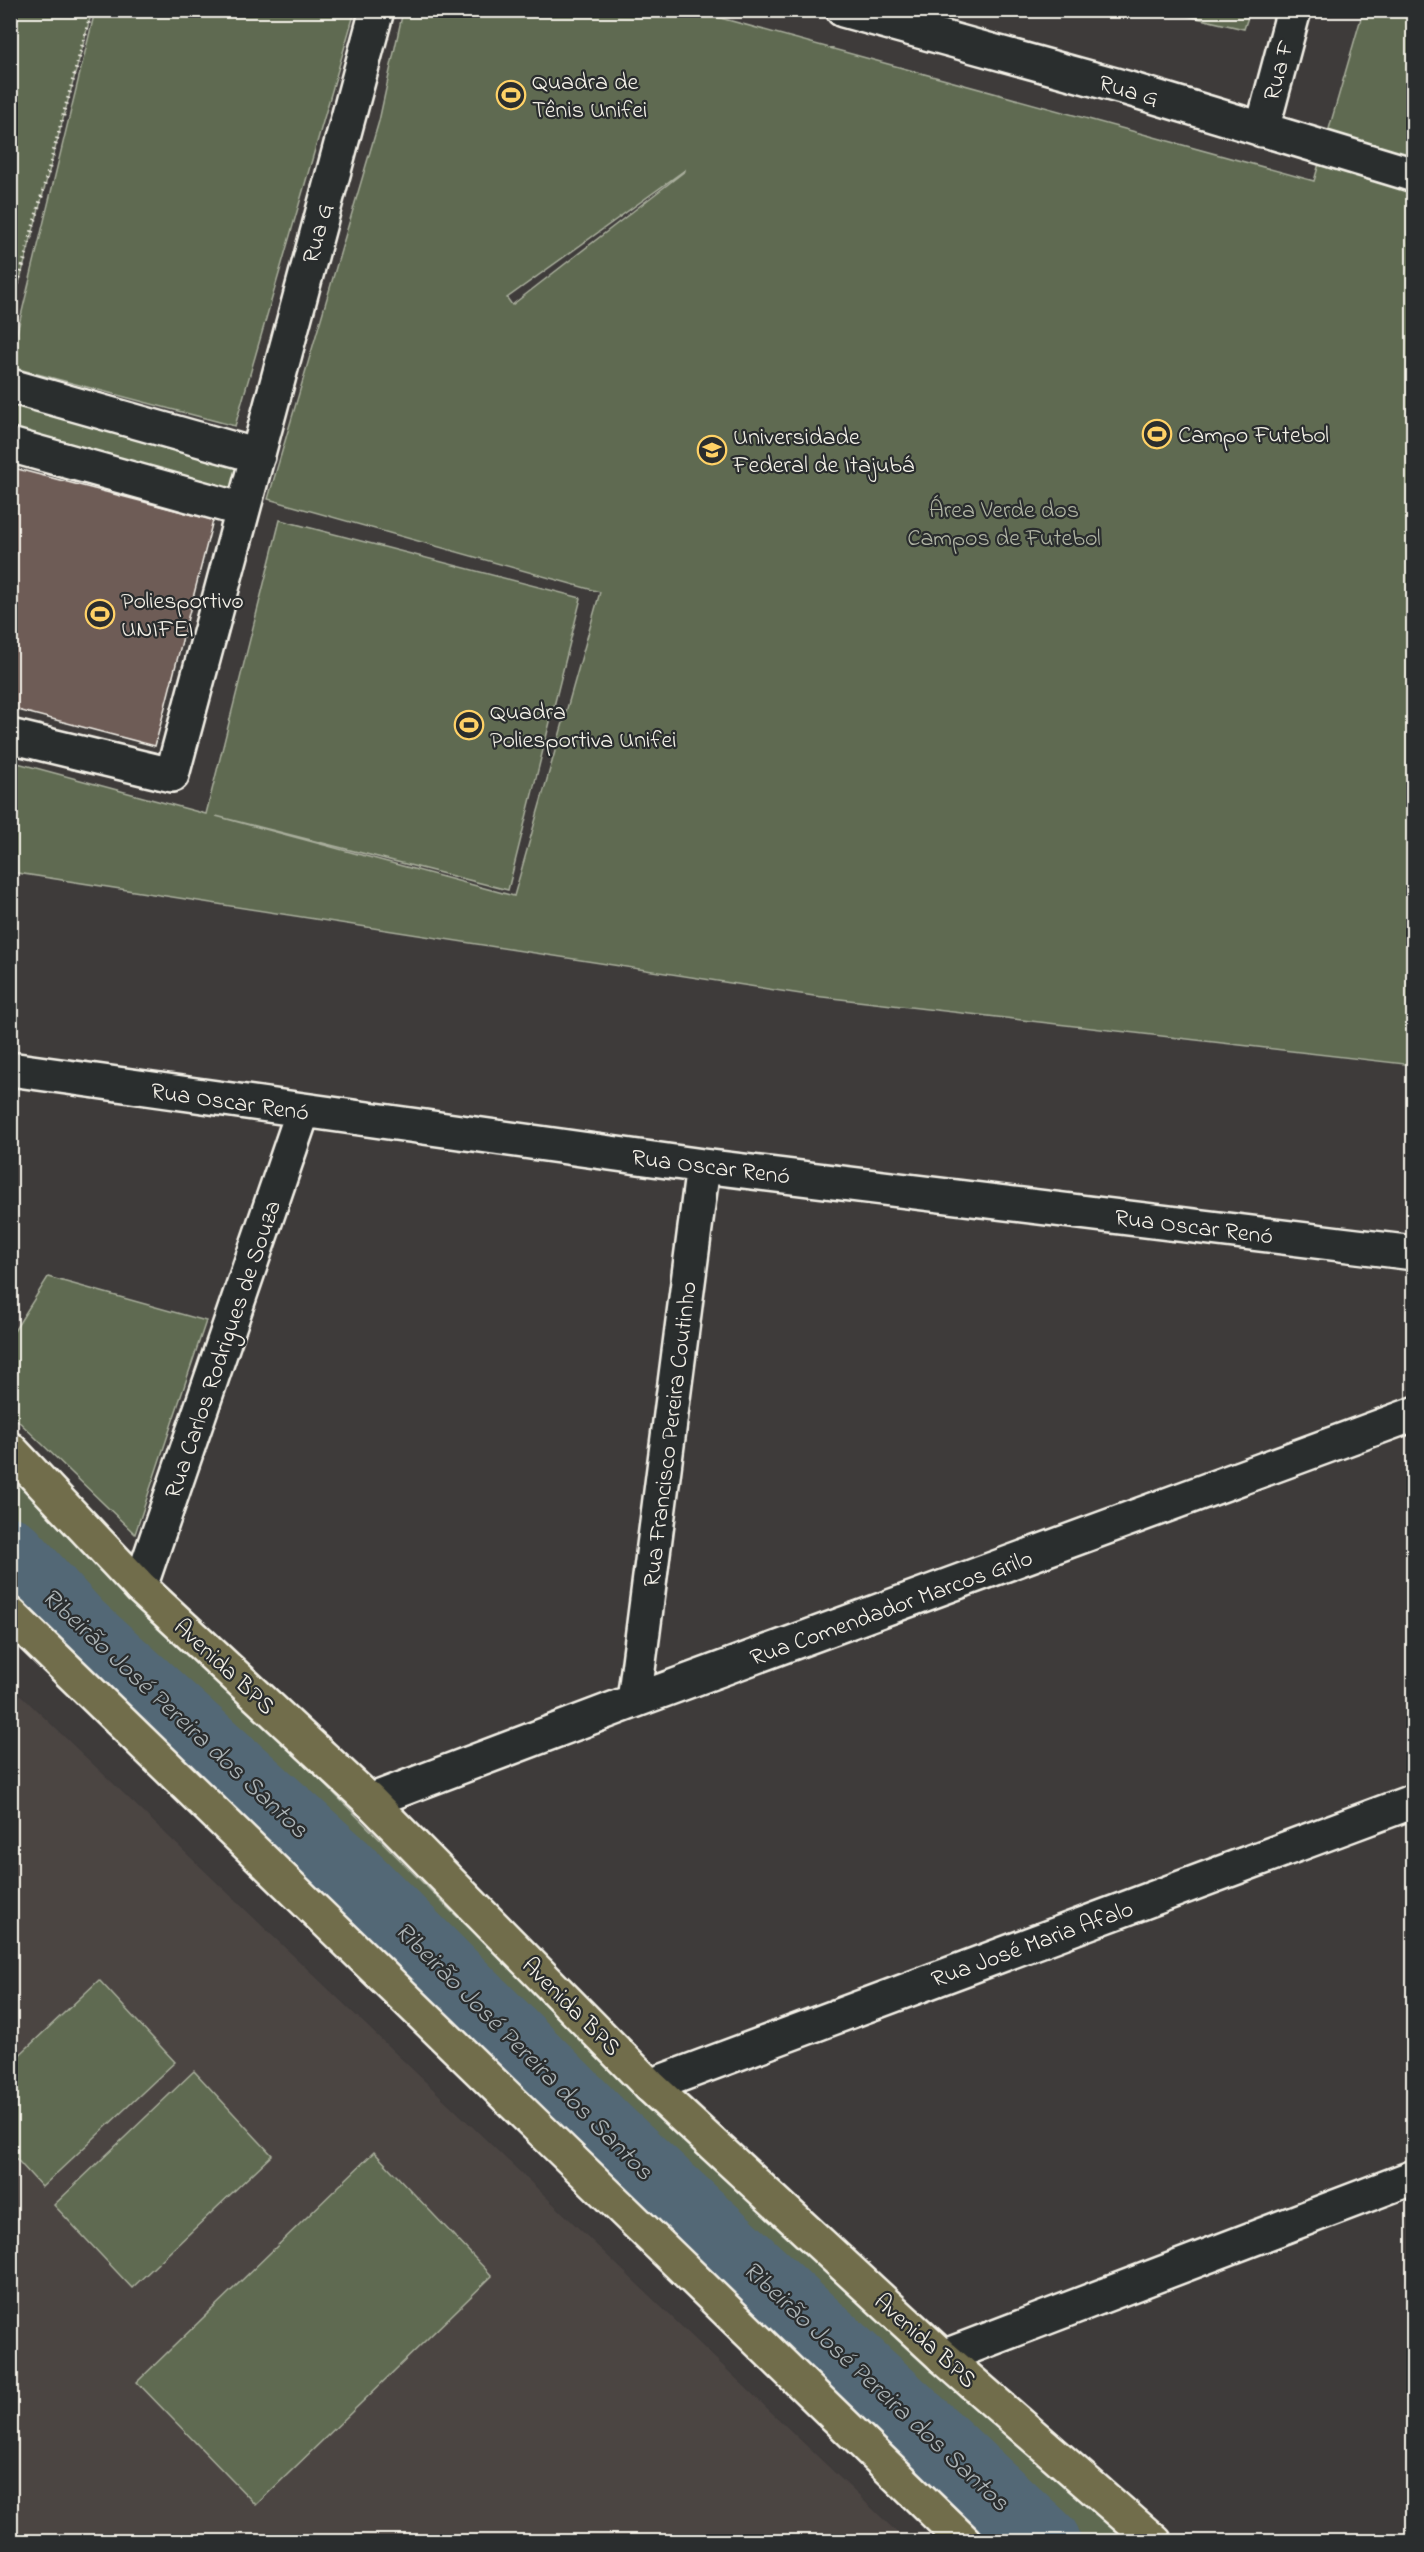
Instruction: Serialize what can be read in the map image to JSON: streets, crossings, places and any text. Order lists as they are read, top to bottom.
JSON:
{
  "streets": {
    "main road": ["Avenida BPS"],
    "street": [
      "Rua F",
      "Rua G",
      "Rua Oscar Renó",
      "Rua Carlos Rodrigues de Souza",
      "Rua Francisco Pereira Coutinho",
      "Rua Comendador Marcos Grilo",
      "Rua José Maria Afalo"
    ]
  },
  "crossings": [
    ["Rua F", "Rua G"],
    ["Rua Oscar Renó", "Rua Carlos Rodrigues de Souza"],
    ["Rua Oscar Renó", "Rua Francisco Pereira Coutinho"],
    ["Rua Carlos Rodrigues de Souza", "Avenida BPS"],
    ["Rua Francisco Pereira Coutinho", "Rua Comendador Marcos Grilo"],
    ["Rua Comendador Marcos Grilo", "Avenida BPS"],
    ["Avenida BPS", "Rua José Maria Afalo"]
  ],
  "water": ["Ribeirão José Pereira dos Santos"],
  "parks": ["Área Verde dos Campos de Futebol"],
  "places": {
    "sports": [
      "Quadra de Tênis Unifei",
      "Campo Futebol",
      "Poliesportivo UNIFEI",
      "Quadra Poliesportiva Unifei"
    ],
    "school or university": ["Universidade Federal de Itajubá"]
  }
}
